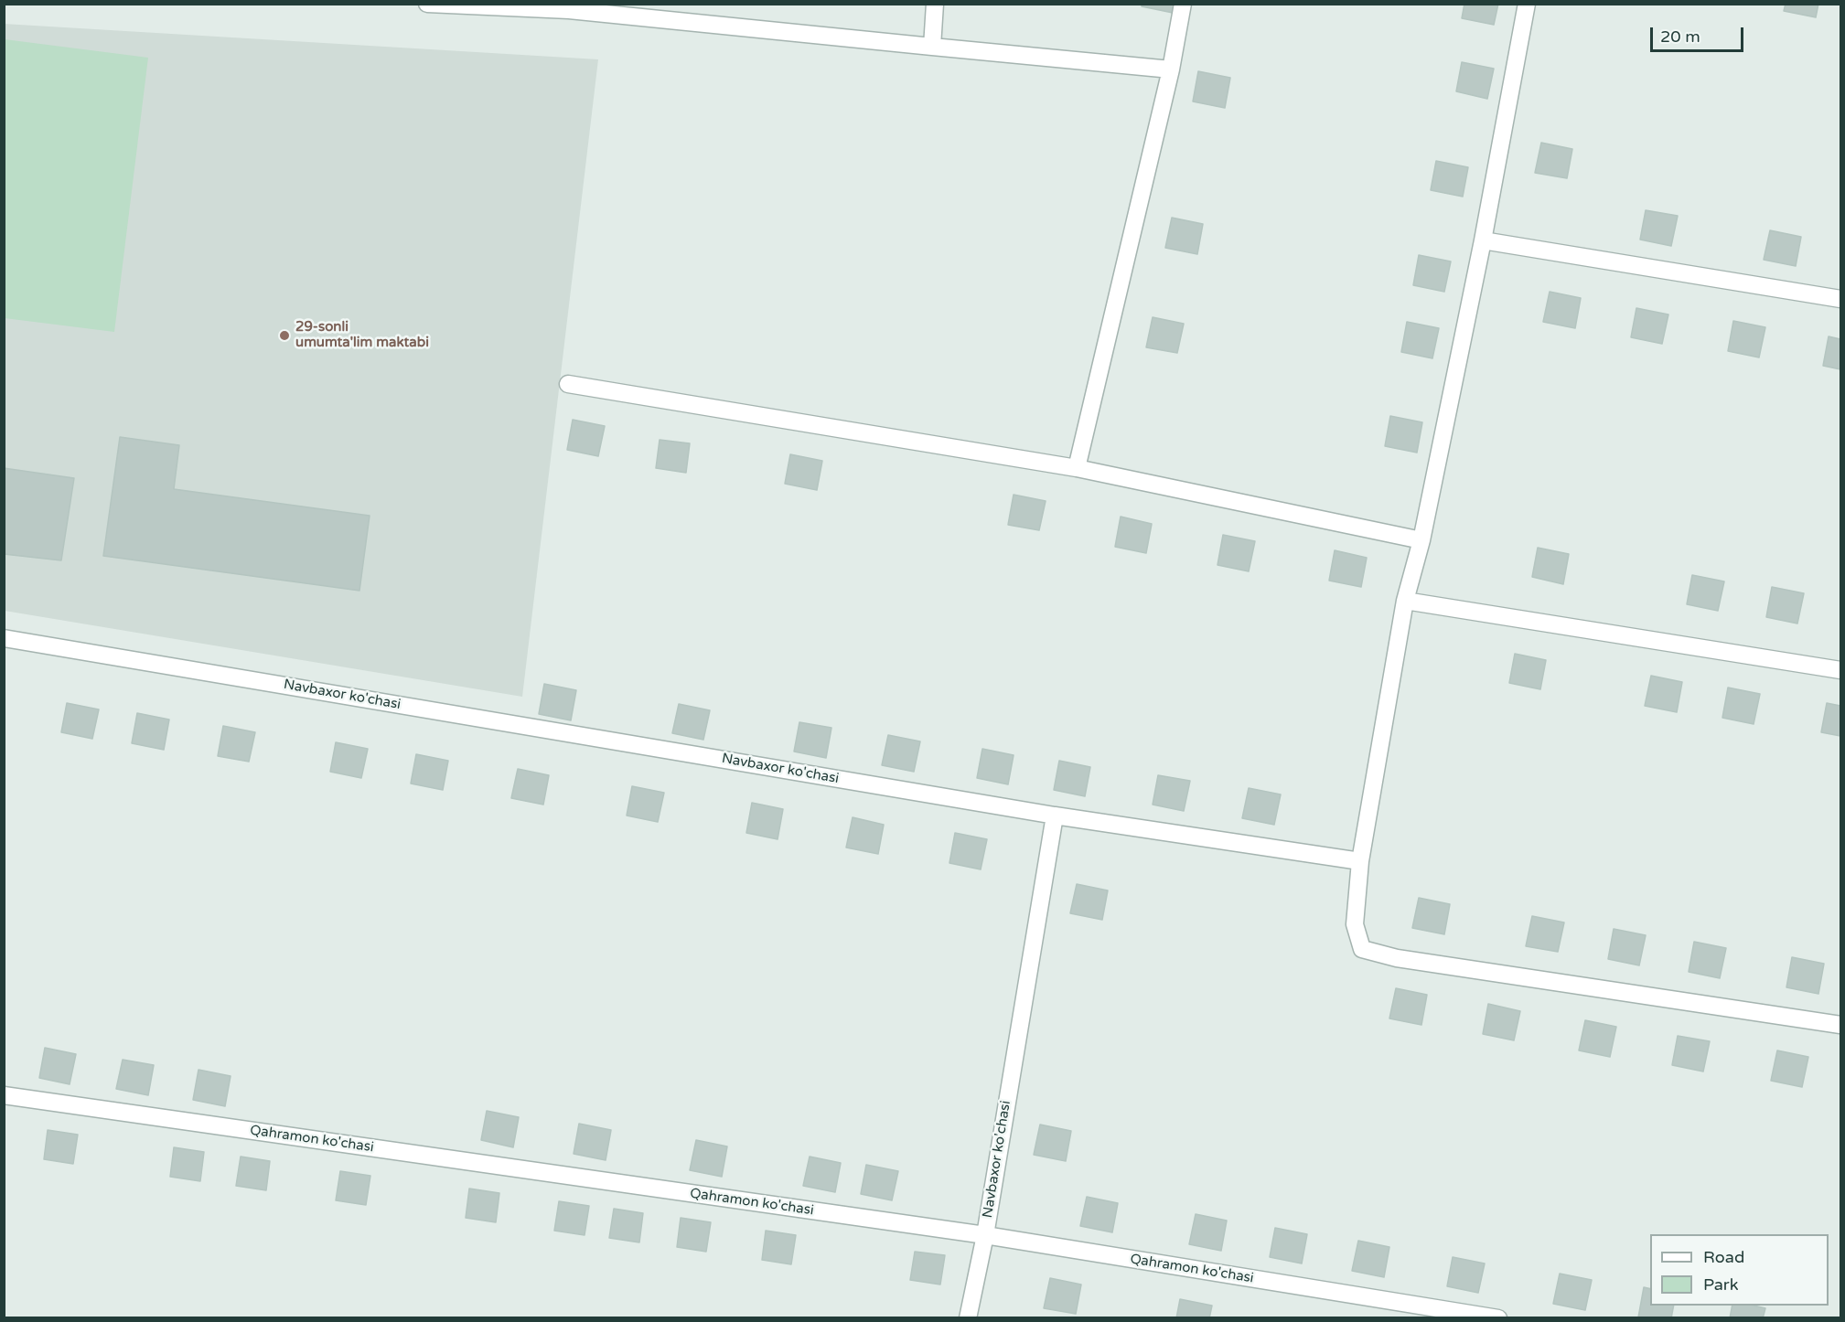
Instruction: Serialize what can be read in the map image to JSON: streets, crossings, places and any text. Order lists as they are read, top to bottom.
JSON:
{
  "streets": {
    "street": ["Navbaxor ko'chasi", "Qahramon ko'chasi"]
  },
  "crossings": [
    ["Navbaxor ko'chasi", "Qahramon ko'chasi"]
  ],
  "places": ["29-sonli umumta'lim maktabi"],
  "legend": ["Road", "Park"],
  "scale_bar": "20 m"
}
